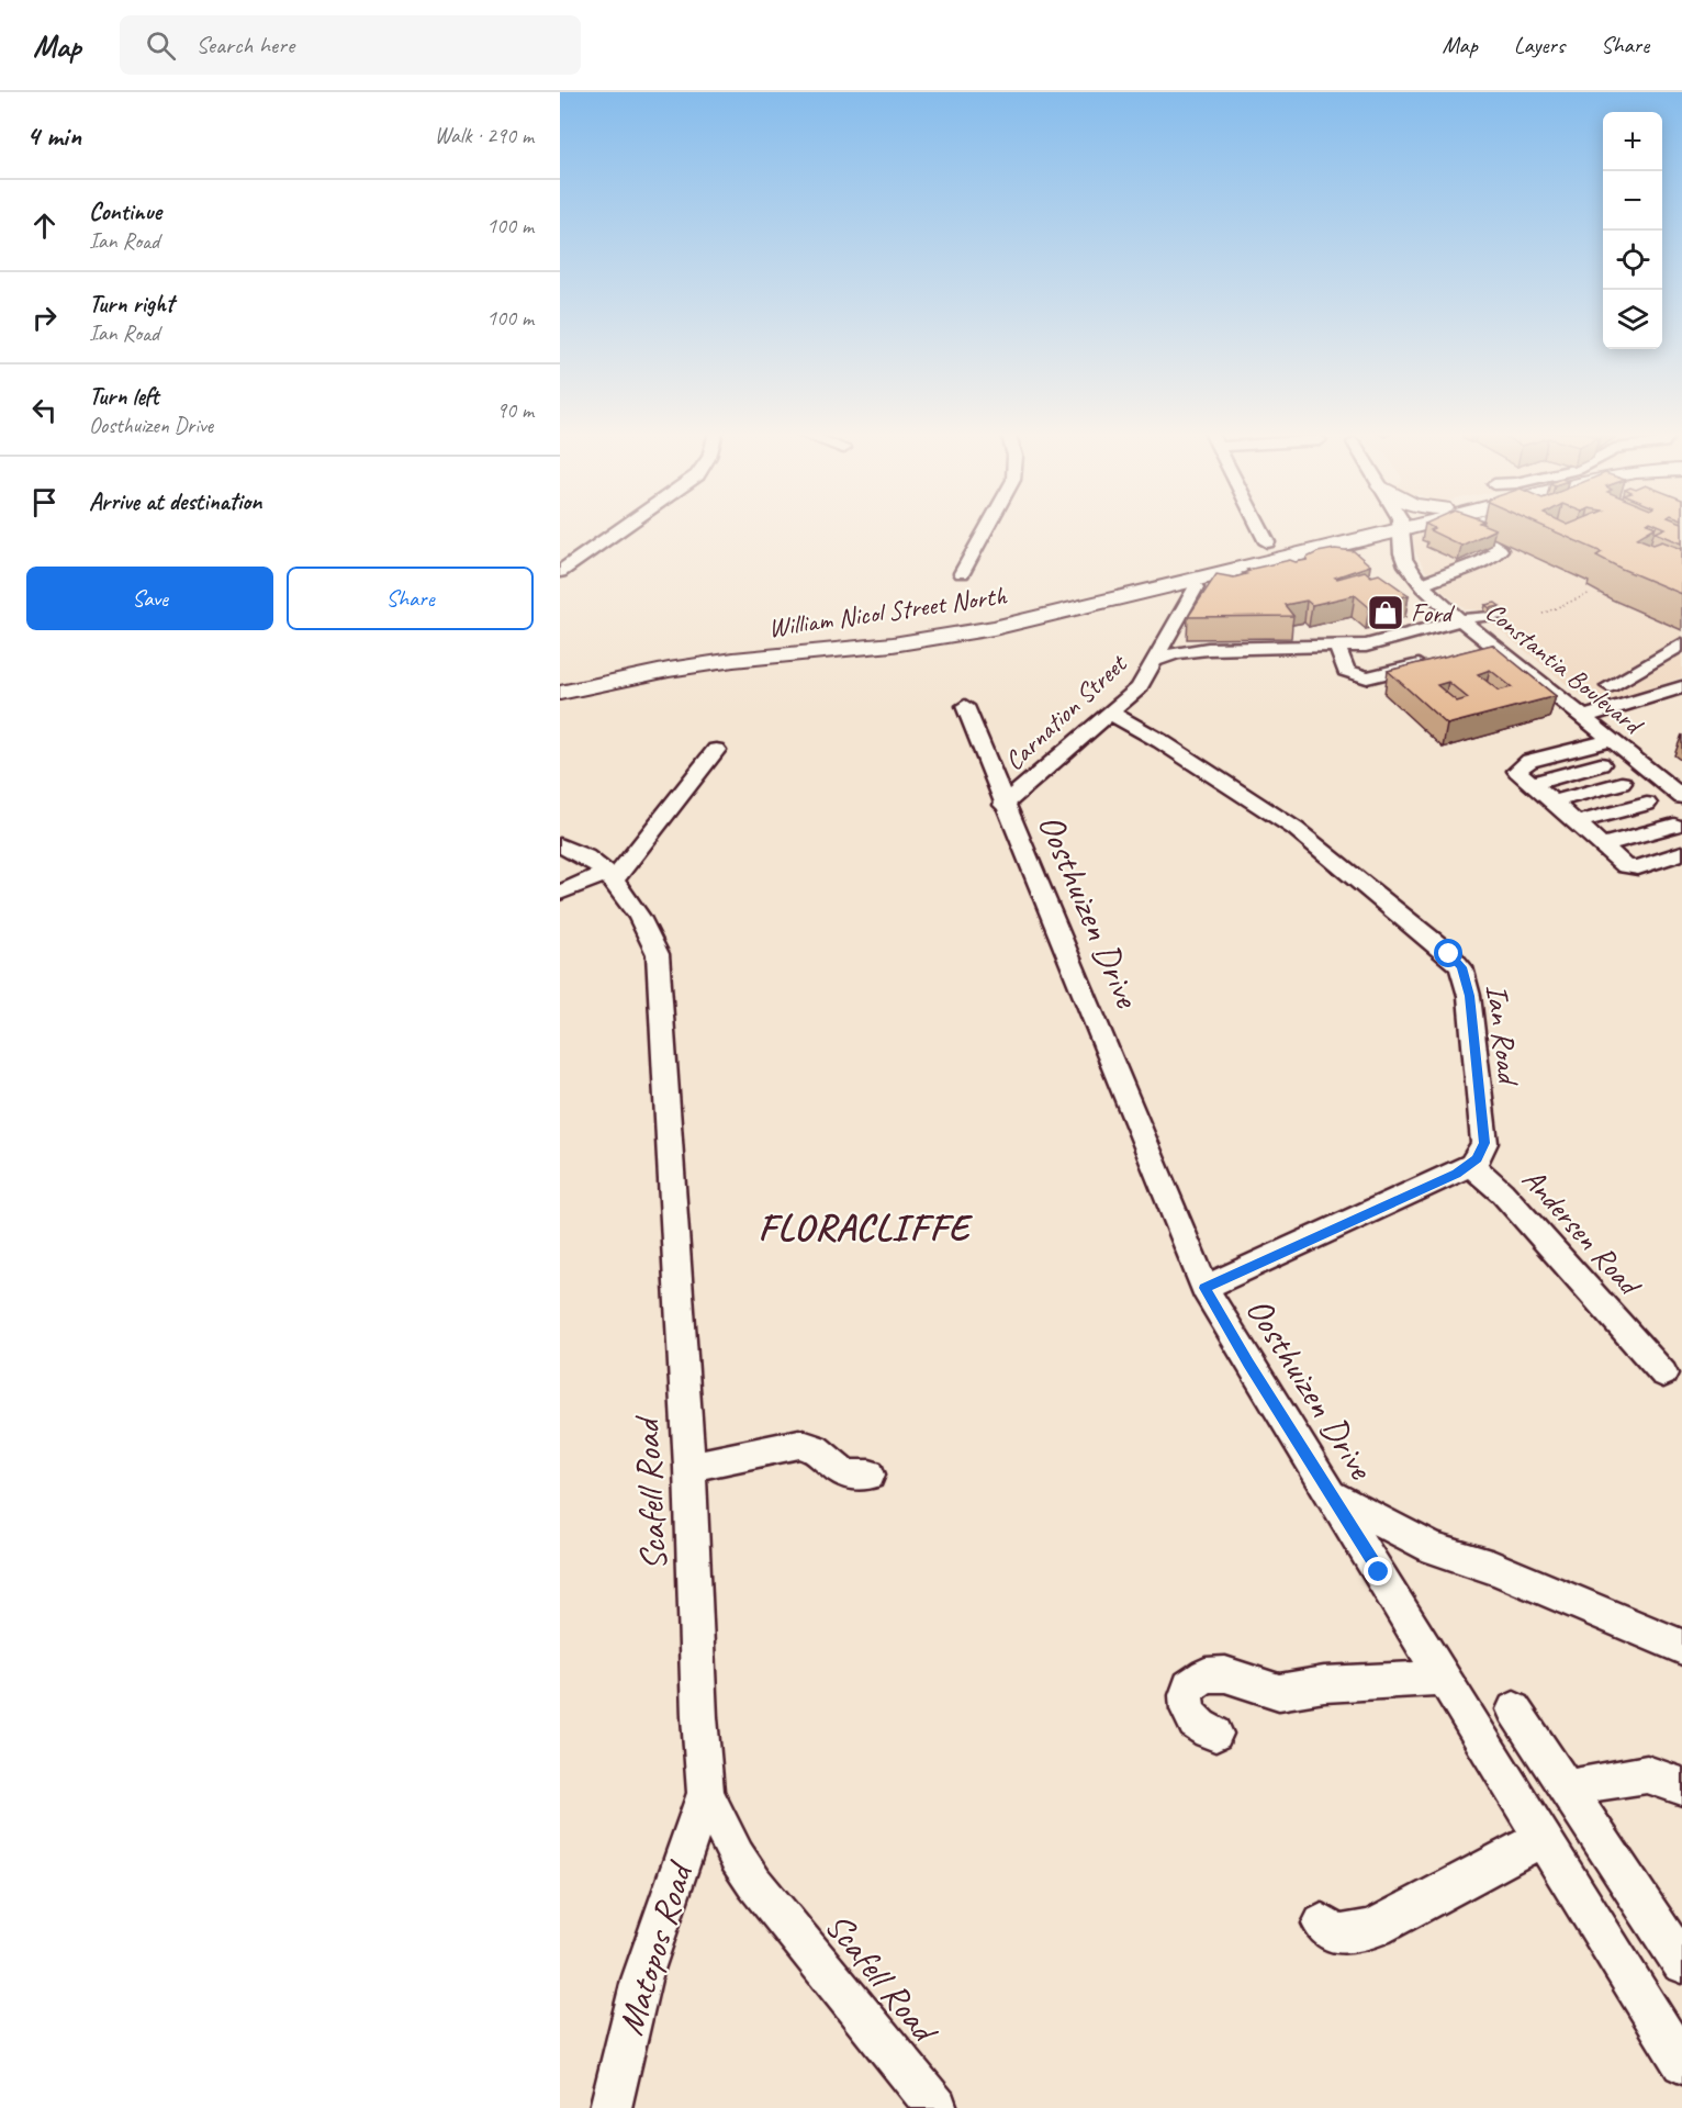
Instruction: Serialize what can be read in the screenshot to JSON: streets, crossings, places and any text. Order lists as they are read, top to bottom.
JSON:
{
  "streets": {
    "main road": ["William Nicol Street North"],
    "street": [
      "Constantia Boulevard",
      "Carnation Street",
      "Oosthuizen Drive",
      "Ian Road",
      "Andersen Road",
      "Scafell Road",
      "Matopos Road"
    ]
  },
  "crossings": [
    ["William Nicol Street North", "Constantia Boulevard"],
    ["Carnation Street", "Oosthuizen Drive"],
    ["Carnation Street", "Ian Road"],
    ["Ian Road", "Andersen Road"],
    ["Scafell Road", "Matopos Road"]
  ],
  "districts": ["FLORACLIFFE"],
  "places": {
    "shop": ["Ford"]
  },
  "page": {
    "header": "Map",
    "search": "Search here",
    "nav": ["Map", "Layers", "Share"],
    "heading": ["4 min", "Walk · 290 m"],
    "map_buttons": ["+", "−"],
    "list": [
      ["Continue", "Ian Road", "100 m"],
      ["Turn right", "Ian Road", "100 m"],
      ["Turn left", "Oosthuizen Drive", "90 m"],
      "Arrive at destination"
    ],
    "buttons": ["Save", "Share"]
  }
}
